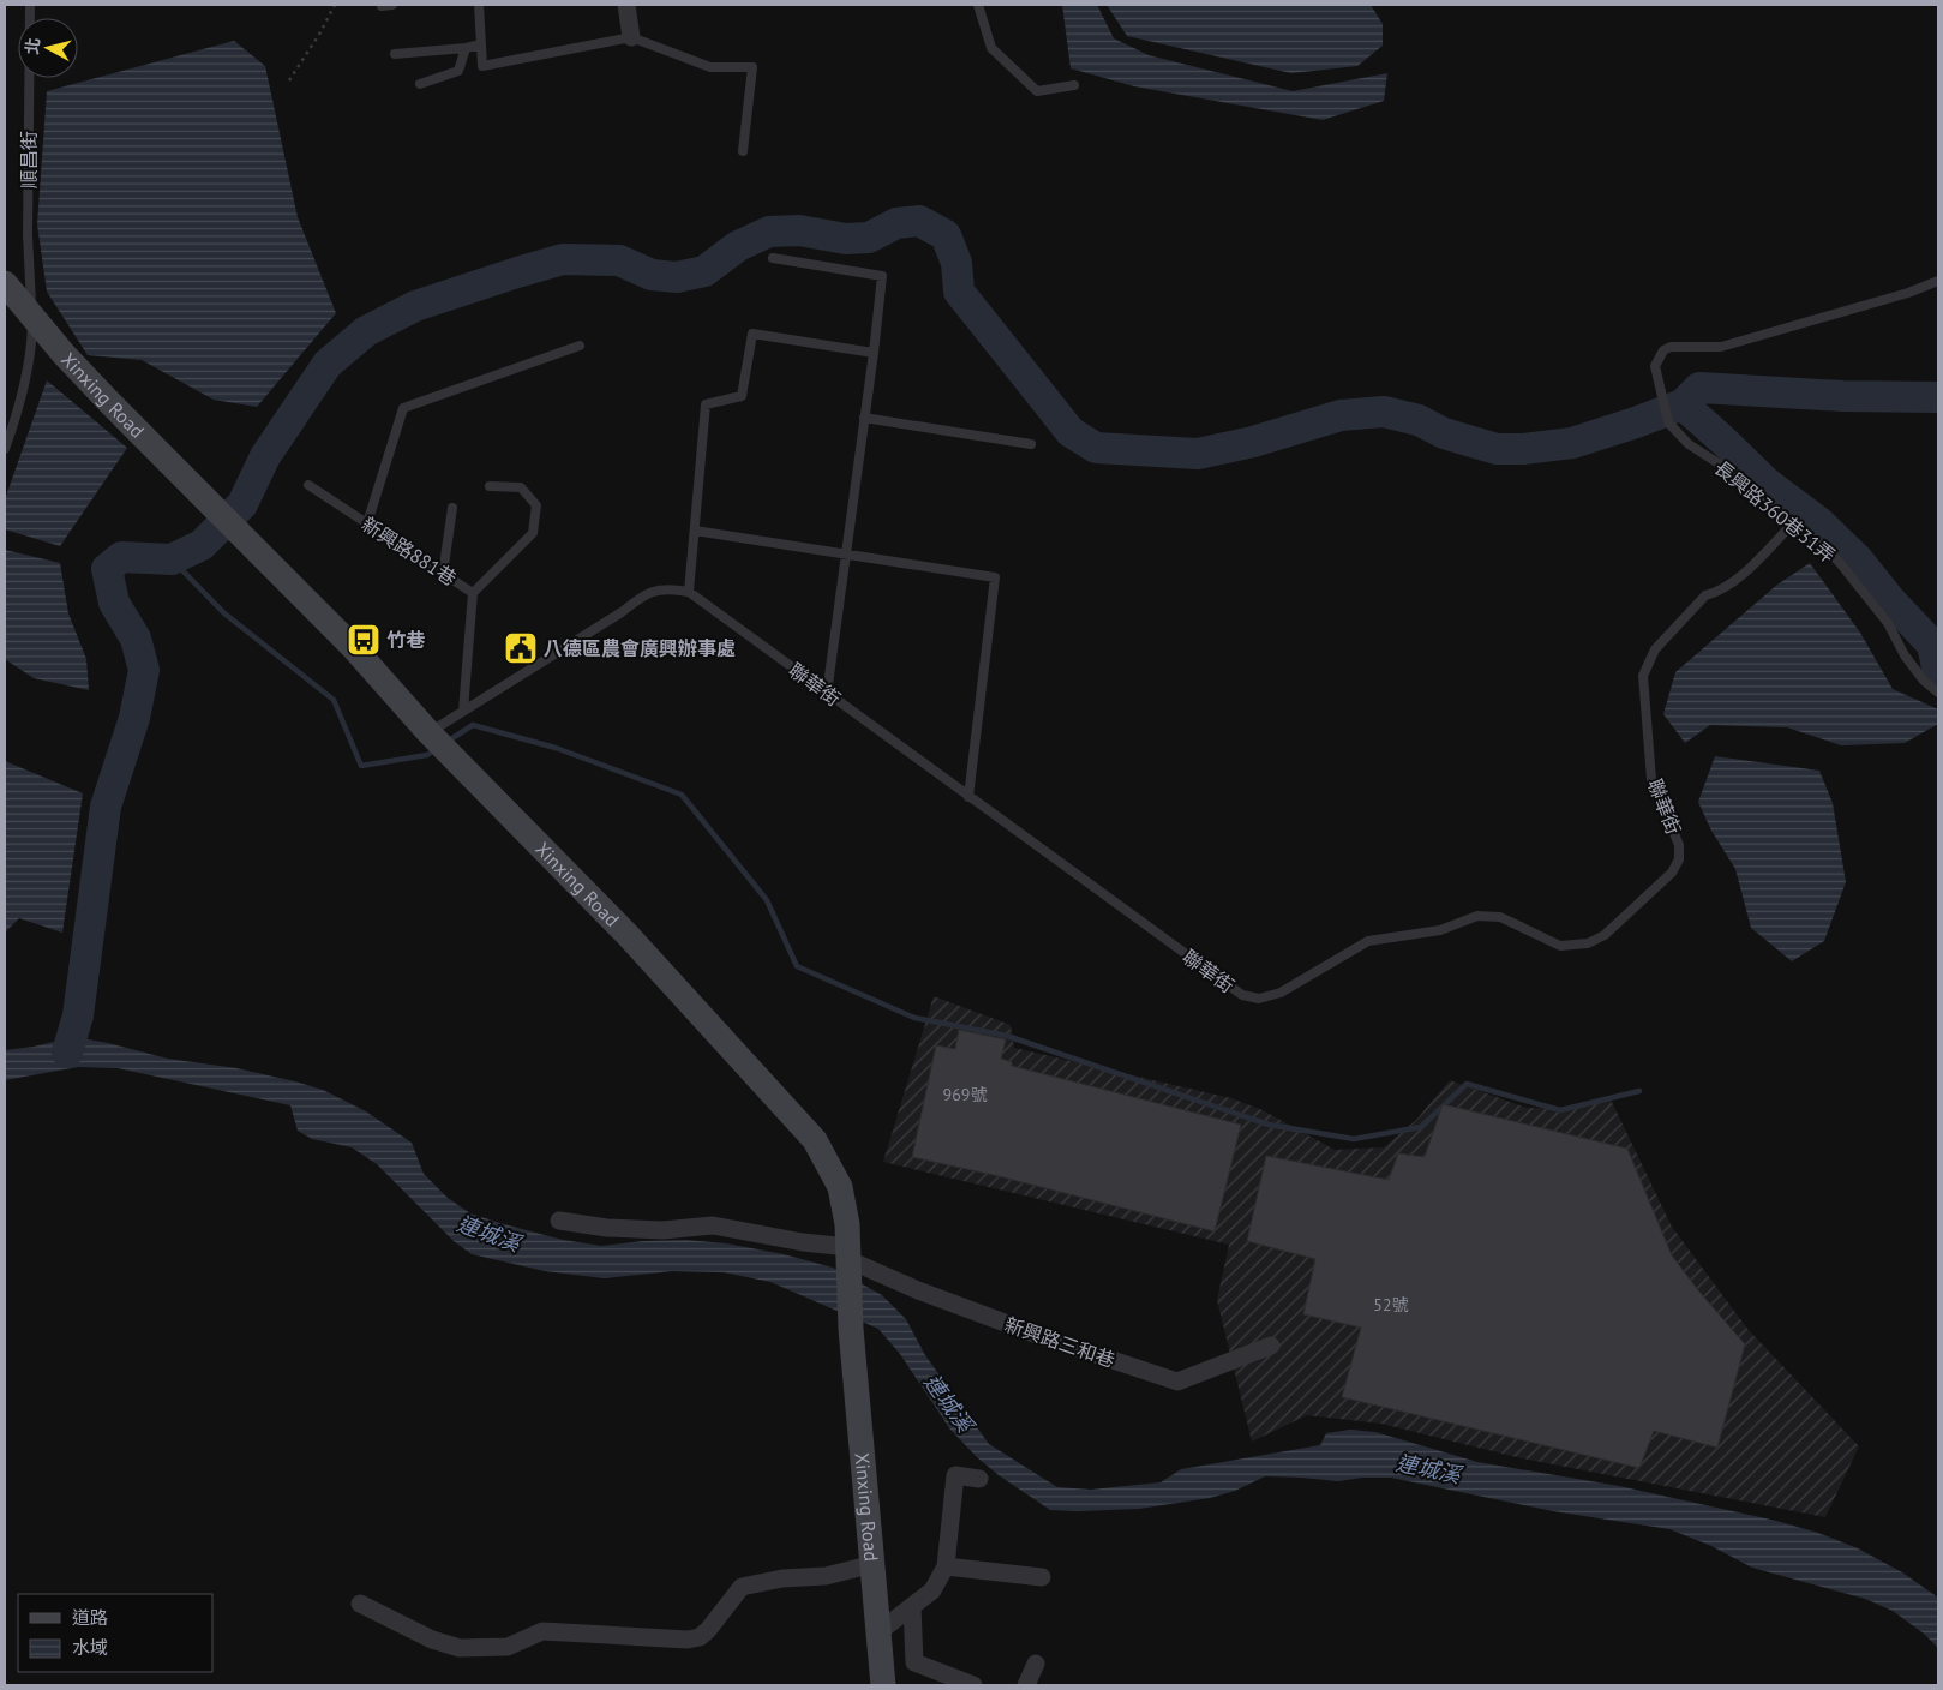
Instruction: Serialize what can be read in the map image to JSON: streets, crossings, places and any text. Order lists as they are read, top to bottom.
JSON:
{
  "streets": {
    "street": ["Xinxing Road", "新興路三和巷"],
    "lane": [
      "順昌街",
      "長興路360巷31弄",
      "新興路881巷",
      "聯華街"
    ]
  },
  "crossings": [
    ["順昌街", "Xinxing Road"],
    ["Xinxing Road", "新興路三和巷"],
    ["長興路360巷31弄", "聯華街"]
  ],
  "water": ["連城溪"],
  "places": {
    "bus stop": ["竹巷"],
    "public building": ["八德區農會廣興辦事處"]
  },
  "house_numbers": ["969號", "52號"],
  "legend": ["道路", "水域"],
  "north": "left"
}
